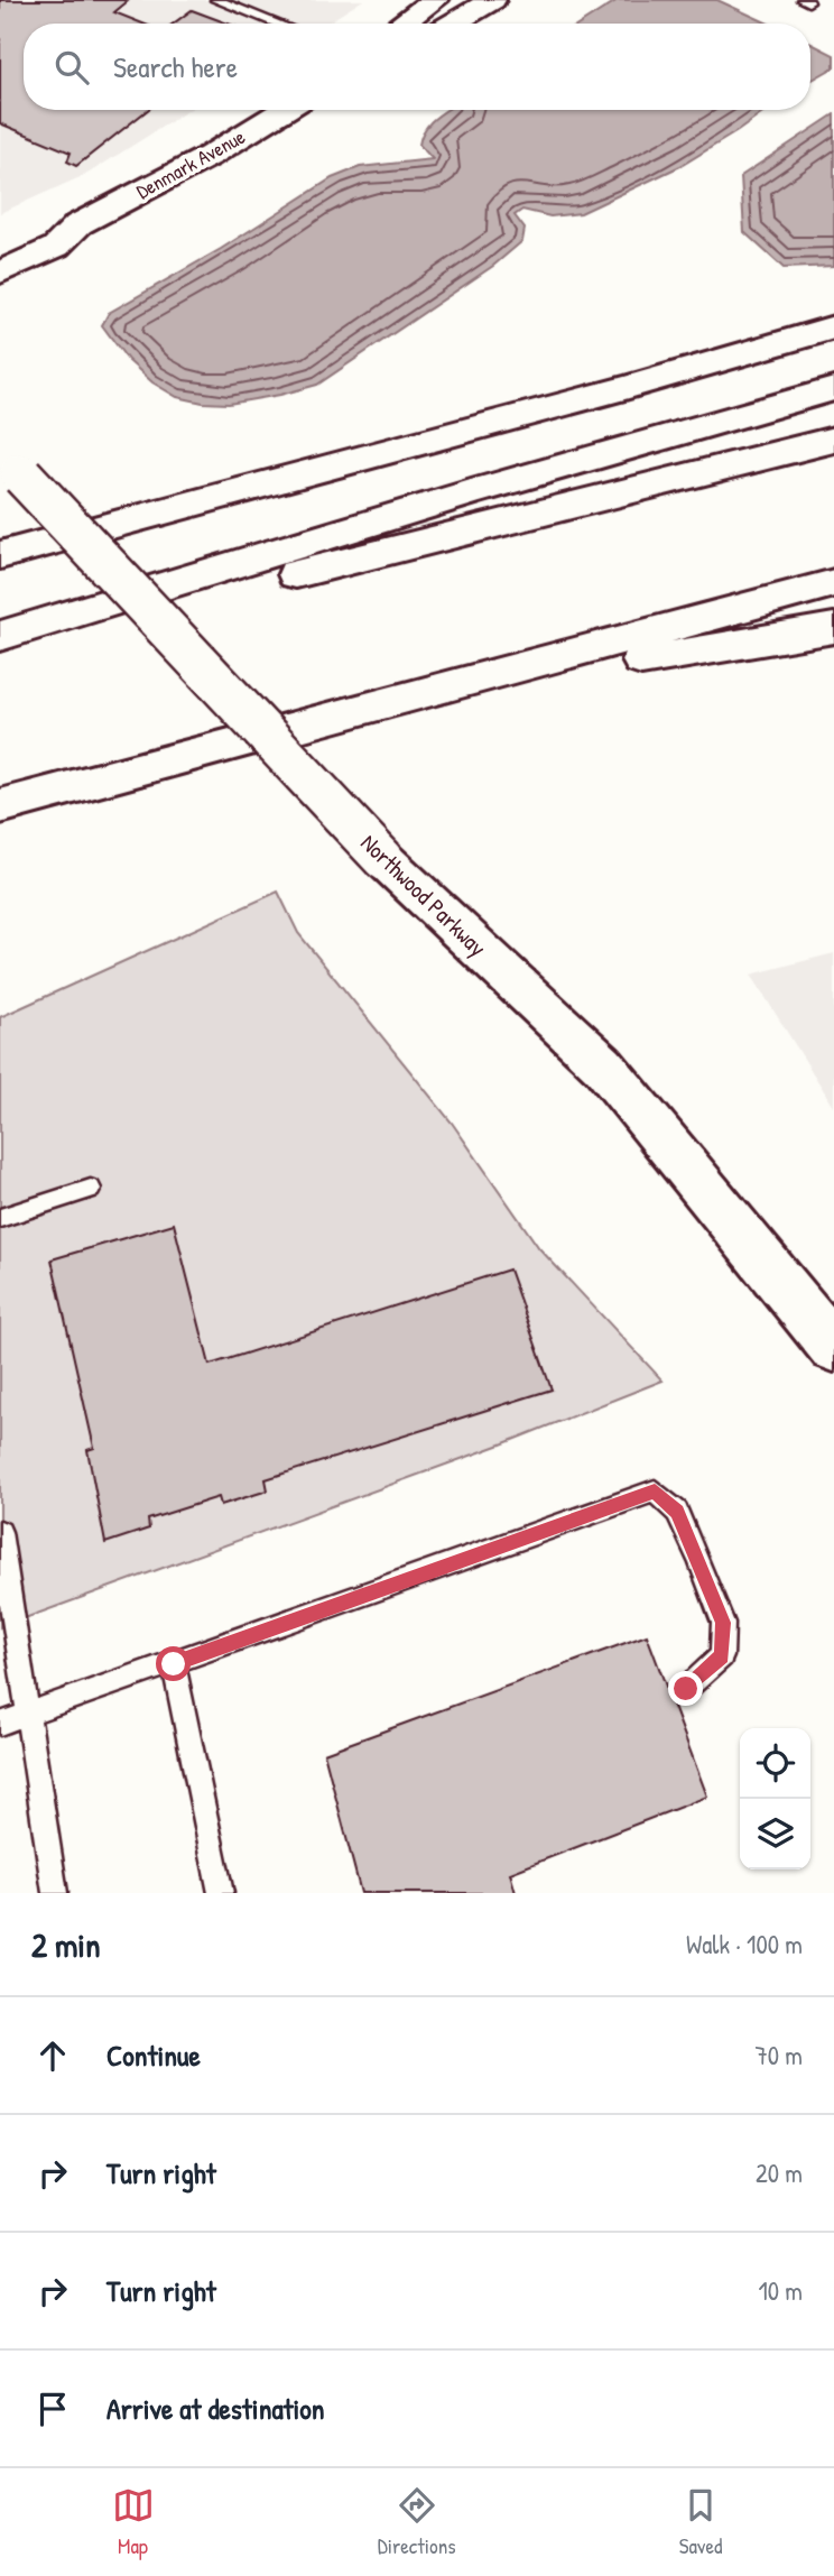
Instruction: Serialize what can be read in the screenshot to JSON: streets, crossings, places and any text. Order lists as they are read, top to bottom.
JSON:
{
  "streets": {
    "main road": ["Denmark Avenue", "Northwood Parkway"]
  },
  "page": {
    "search": "Search here",
    "heading": ["2 min", "Walk · 100 m"],
    "list": [
      ["Continue", "70 m"],
      ["Turn right", "20 m"],
      ["Turn right", "10 m"],
      "Arrive at destination"
    ],
    "nav": ["Map", "Directions", "Saved"]
  }
}
